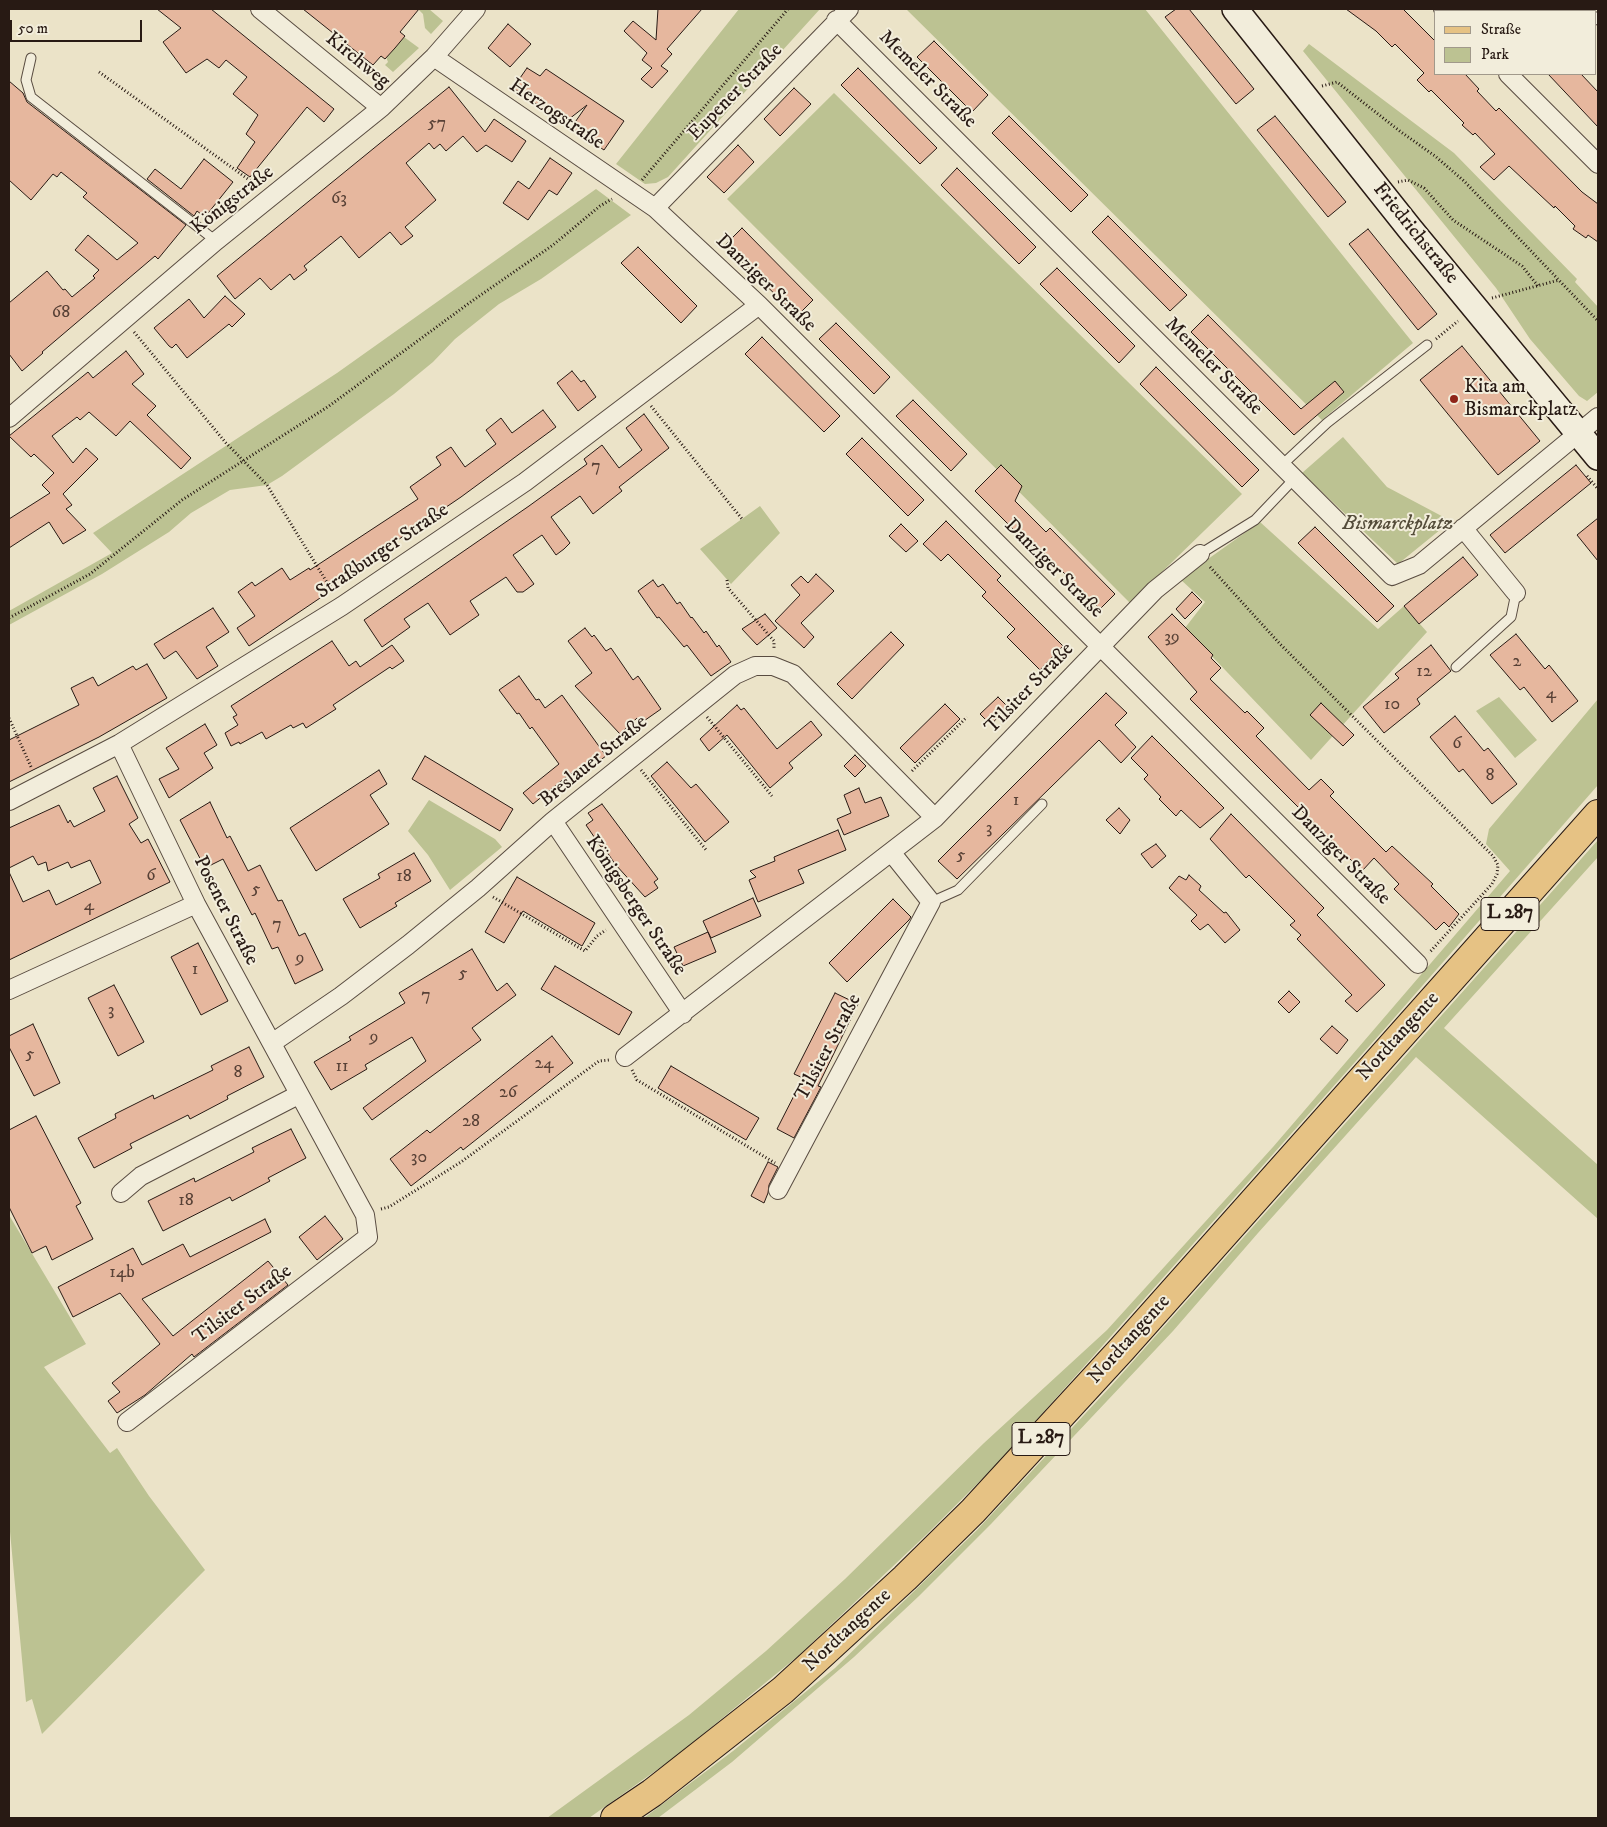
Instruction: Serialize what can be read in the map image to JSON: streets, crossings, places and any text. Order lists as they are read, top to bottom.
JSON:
{
  "streets": {
    "main road": ["L 287", "Nordtangente"],
    "street": [
      "Kirchweg",
      "Memeler Straße",
      "Eupener Straße",
      "Herzogstraße",
      "Königstraße",
      "Friedrichstraße",
      "Danziger Straße",
      "Straßburger Straße",
      "Tilsiter Straße",
      "Breslauer Straße",
      "Königsberger Straße",
      "Posener Straße"
    ]
  },
  "crossings": [
    ["Kirchweg", "Königstraße"],
    ["Memeler Straße", "Eupener Straße"],
    ["Memeler Straße", "Friedrichstraße"],
    ["Eupener Straße", "Herzogstraße"],
    ["Eupener Straße", "Danziger Straße"],
    ["Herzogstraße", "Königstraße"],
    ["Herzogstraße", "Danziger Straße"],
    ["Danziger Straße", "Straßburger Straße"],
    ["Danziger Straße", "Tilsiter Straße"],
    ["Straßburger Straße", "Posener Straße"],
    ["Tilsiter Straße", "Königsberger Straße"],
    ["Tilsiter Straße", "Posener Straße"],
    ["Breslauer Straße", "Königsberger Straße"],
    ["Breslauer Straße", "Posener Straße"]
  ],
  "parks": ["Bismarckplatz"],
  "places": ["Kita am Bismarckplatz"],
  "house_numbers": [
    "57",
    "63",
    "68",
    "7",
    "39",
    "2",
    "12",
    "4",
    "10",
    "6",
    "8",
    "1",
    "3",
    "5",
    "6",
    "18",
    "5",
    "4",
    "7",
    "9",
    "1",
    "5",
    "7",
    "3",
    "9",
    "5",
    "24",
    "11",
    "8",
    "26",
    "28",
    "30",
    "18",
    "14b"
  ],
  "legend": ["Straße", "Park"],
  "scale_bar": "50 m"
}
